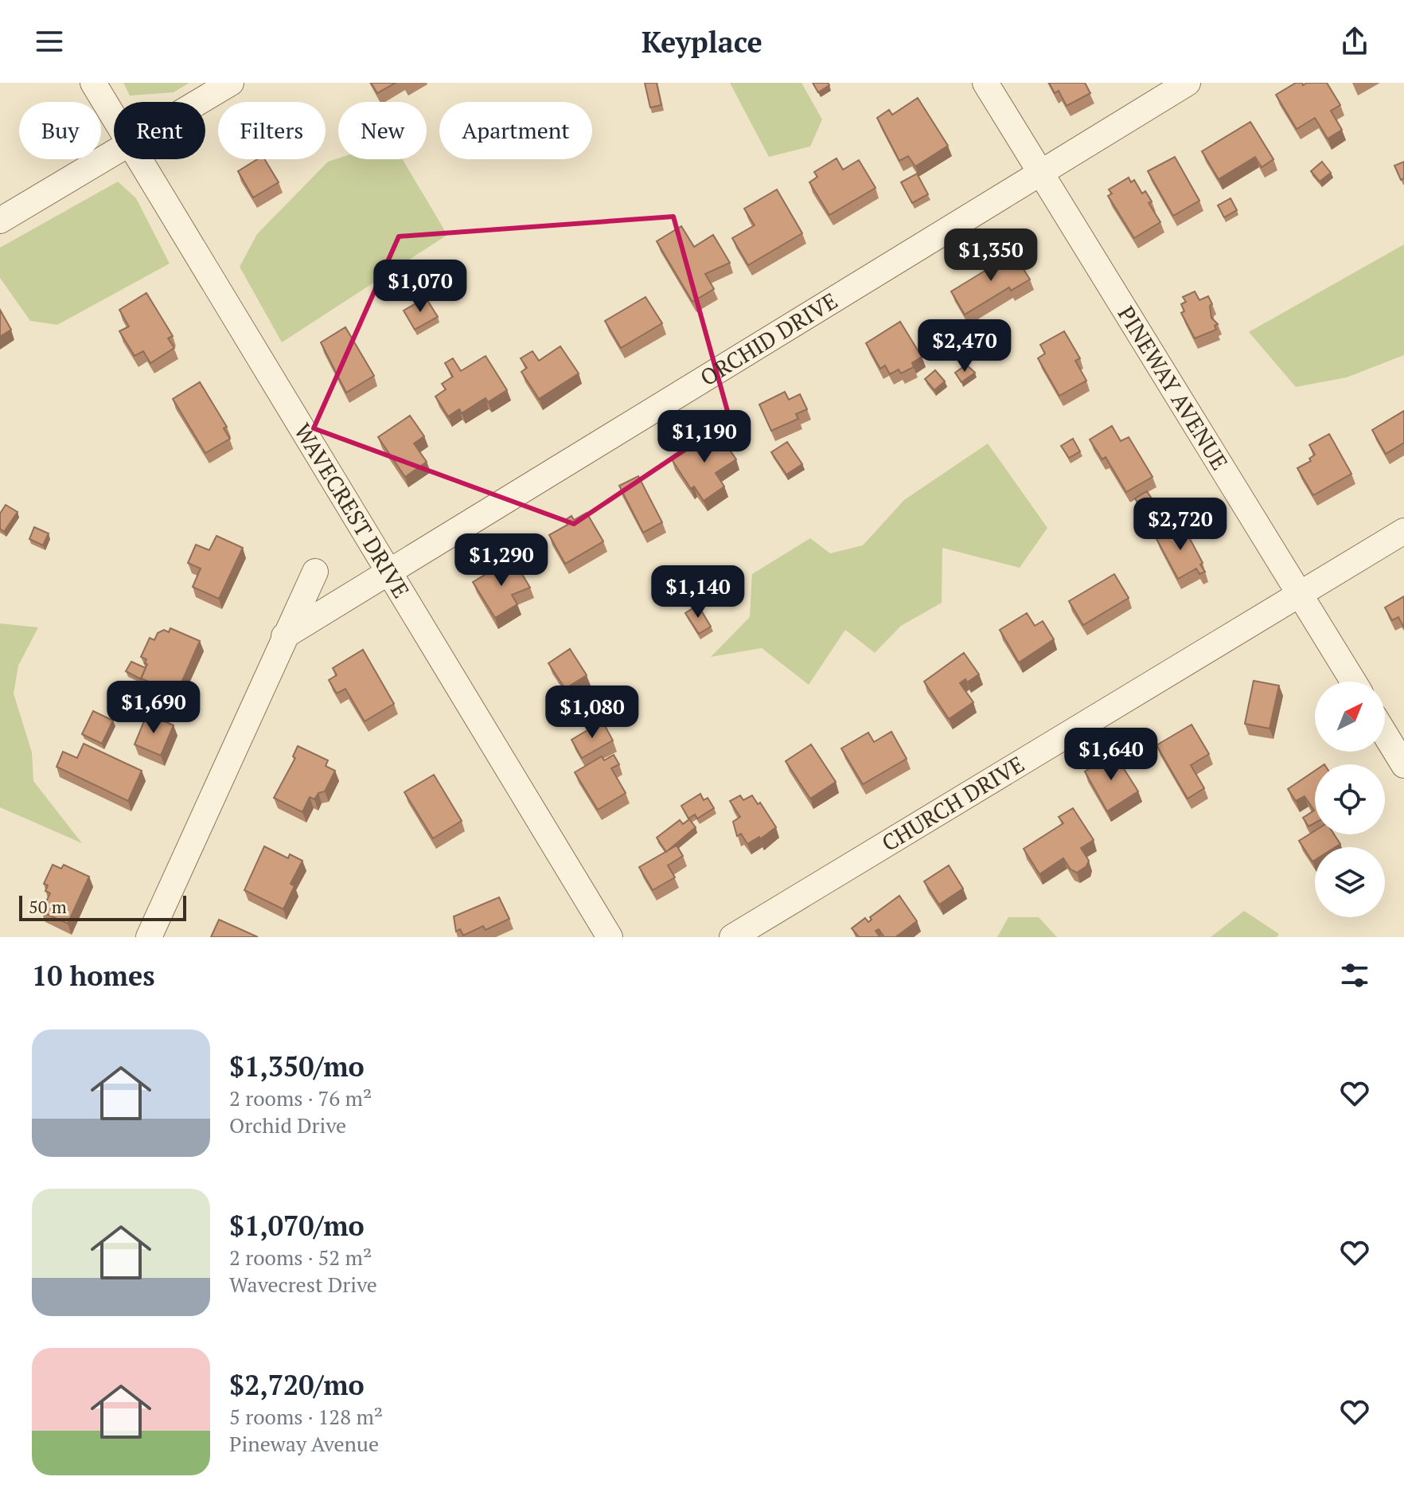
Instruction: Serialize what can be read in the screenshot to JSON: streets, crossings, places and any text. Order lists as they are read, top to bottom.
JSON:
{
  "streets": {
    "street": [
      "ORCHID DRIVE",
      "PINEWAY AVENUE",
      "WAVECREST DRIVE",
      "CHURCH DRIVE"
    ]
  },
  "crossings": [
    ["ORCHID DRIVE", "PINEWAY AVENUE"],
    ["ORCHID DRIVE", "WAVECREST DRIVE"],
    ["PINEWAY AVENUE", "CHURCH DRIVE"]
  ],
  "scale_bar": "50 m",
  "north": "top right",
  "page": {
    "header": "Keyplace",
    "chip": [
      "Buy",
      "Rent",
      "Filters",
      "New",
      "Apartment"
    ],
    "price": [
      "$1,350",
      "$1,070",
      "$2,470",
      "$1,190",
      "$2,720",
      "$1,290",
      "$1,140",
      "$1,690",
      "$1,080",
      "$1,640"
    ],
    "scale": "50 m",
    "heading": "10 homes",
    "list": [
      {
        "name": "$1,350/mo",
        "note": "2 rooms · 76 m² · Orchid Drive"
      },
      {
        "name": "$1,070/mo",
        "note": "2 rooms · 52 m² · Wavecrest Drive"
      },
      {
        "name": "$2,720/mo",
        "note": "5 rooms · 128 m² · Pineway Avenue"
      }
    ]
  }
}
